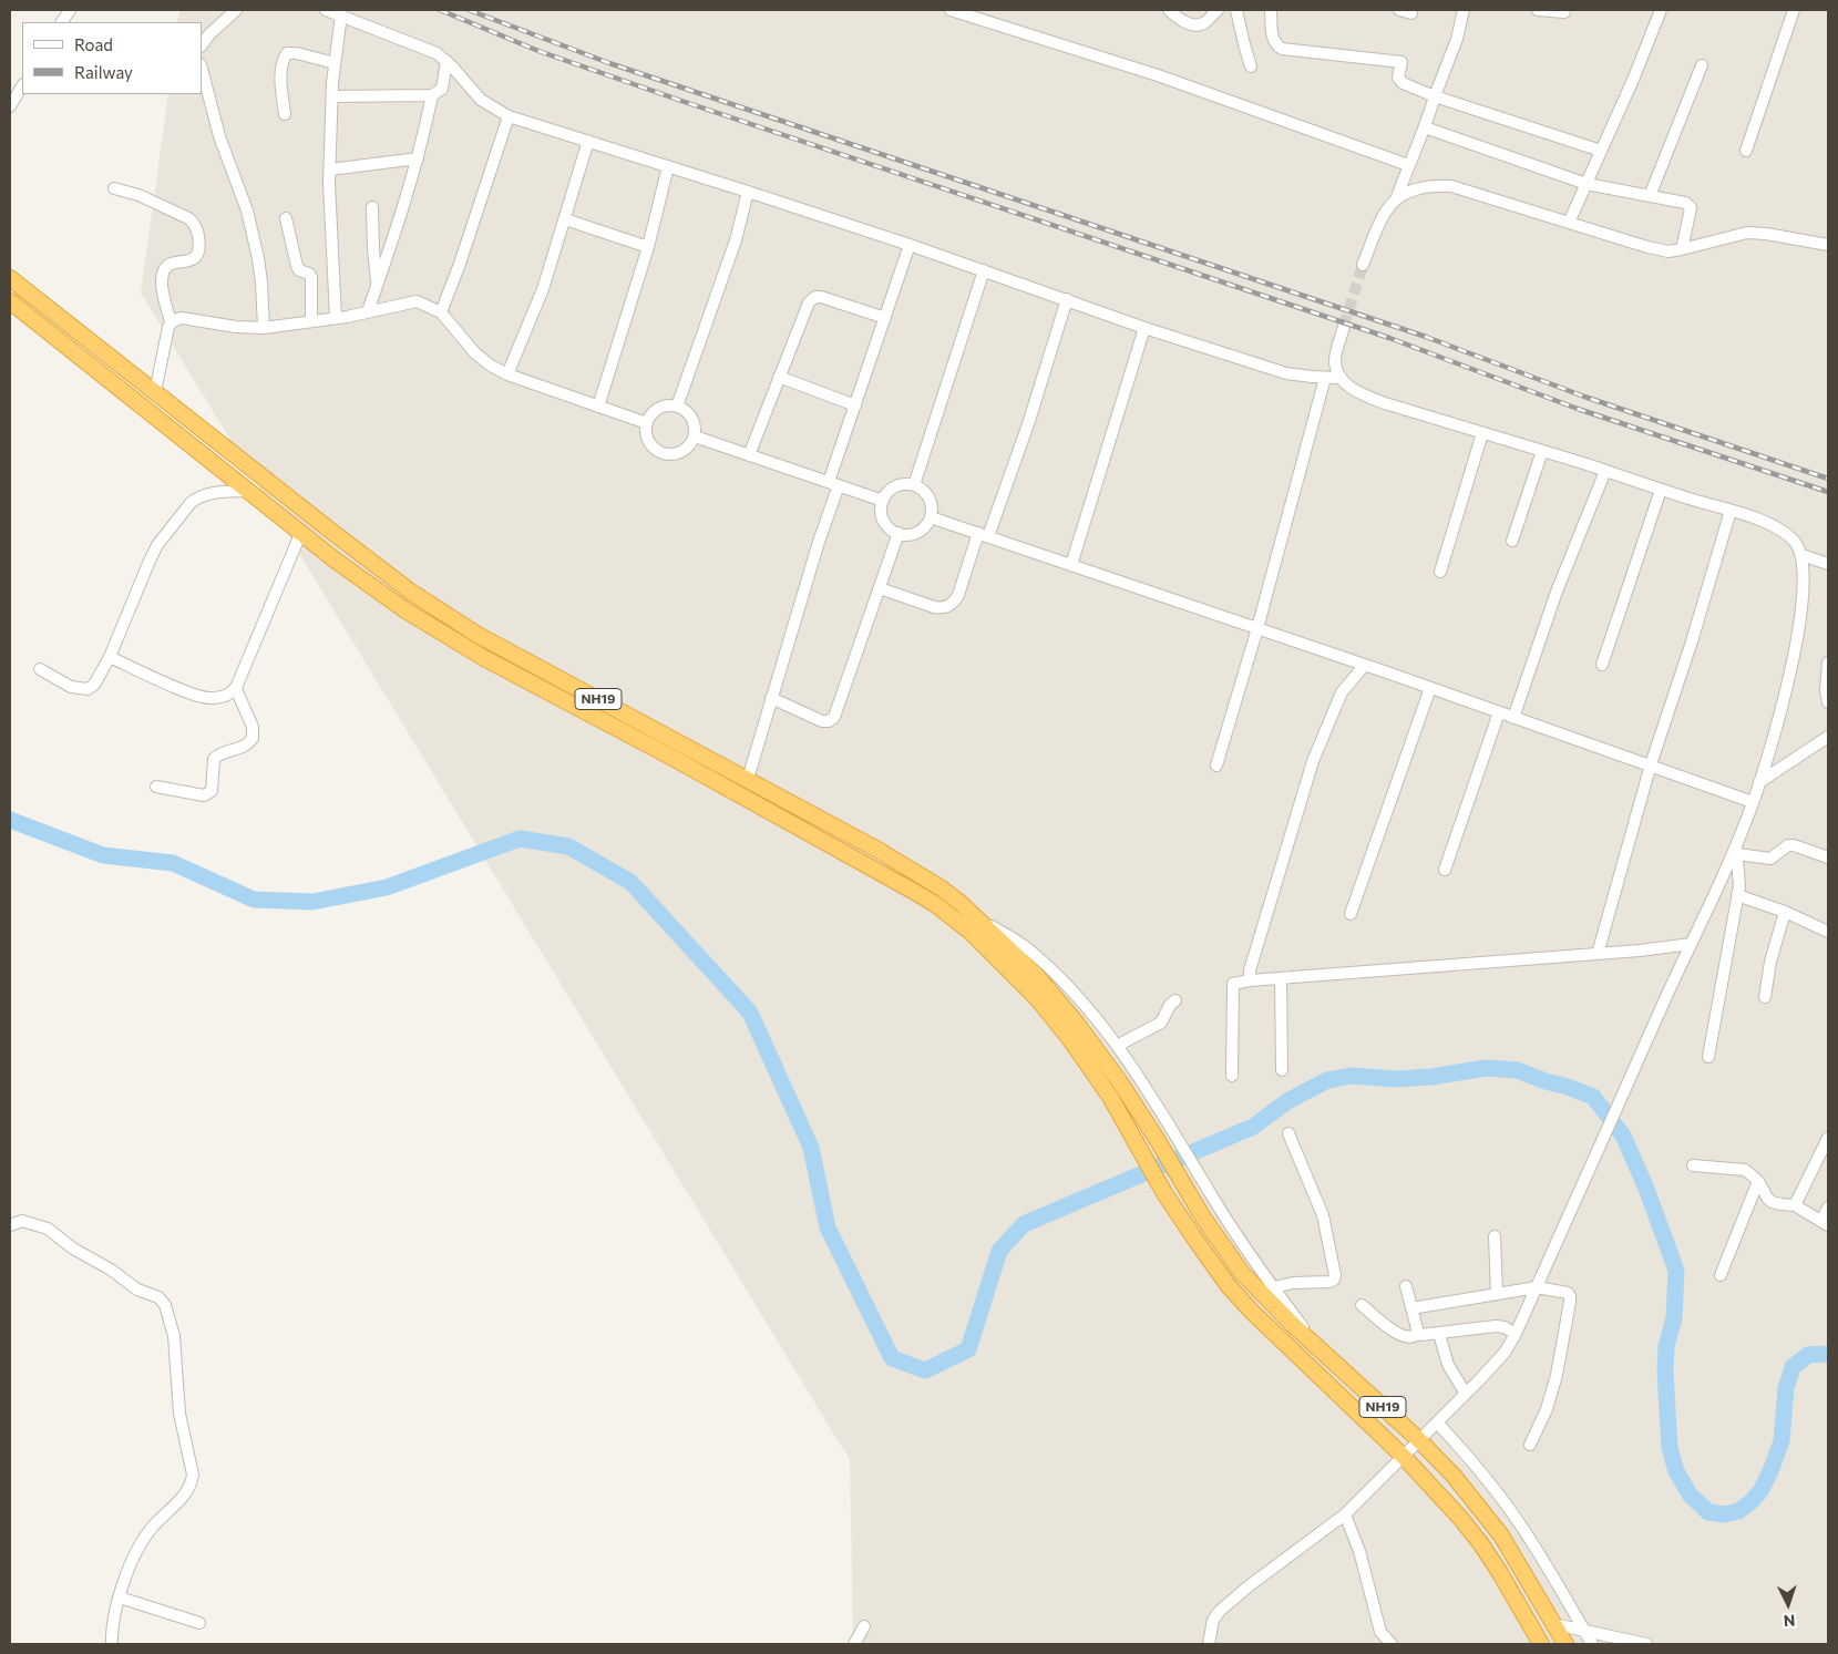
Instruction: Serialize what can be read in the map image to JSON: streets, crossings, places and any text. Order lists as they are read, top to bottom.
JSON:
{
  "streets": {
    "highway": ["NH19"]
  },
  "legend": ["Road", "Railway"],
  "north": "bottom"
}
